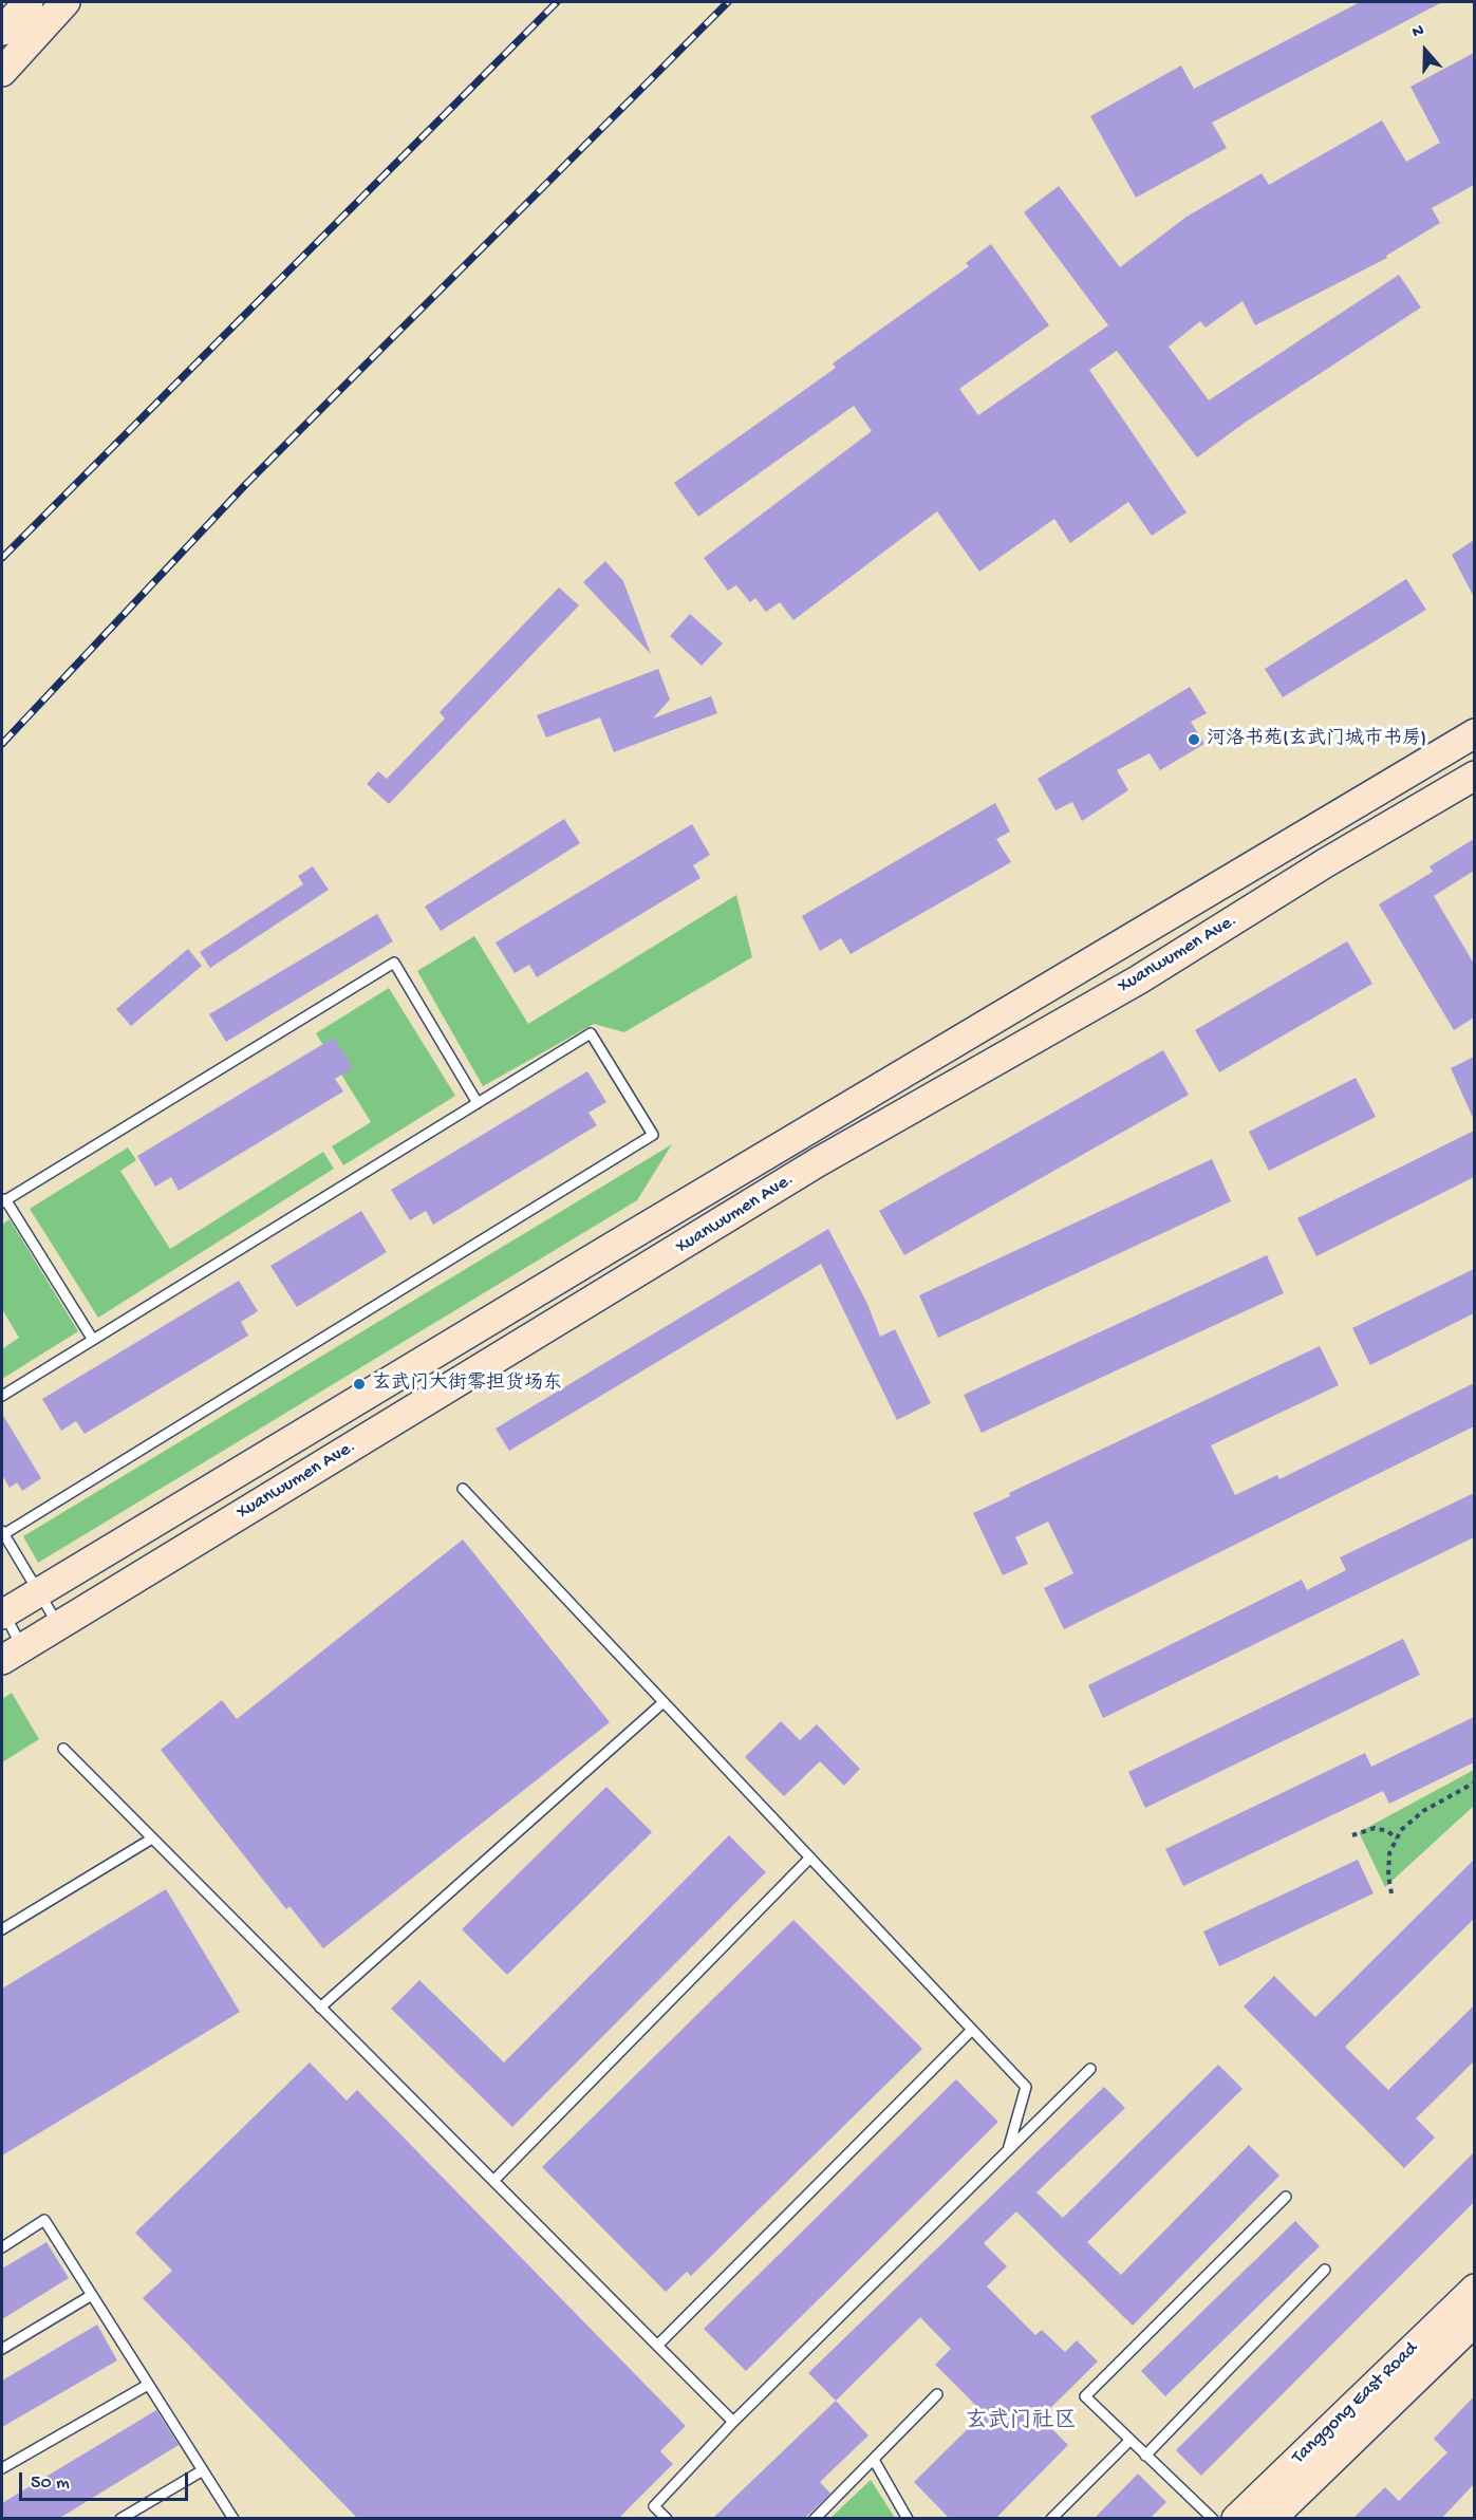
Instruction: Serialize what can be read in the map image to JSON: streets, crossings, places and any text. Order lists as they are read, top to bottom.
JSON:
{
  "streets": {
    "main road": ["Xuanwumen Ave.", "Tanggong East Road"]
  },
  "districts": ["玄武门社区"],
  "places": ["河洛书苑(玄武门城市书房)", "玄武门大街零担货场东"],
  "scale_bar": "50 m",
  "north": "top"
}
